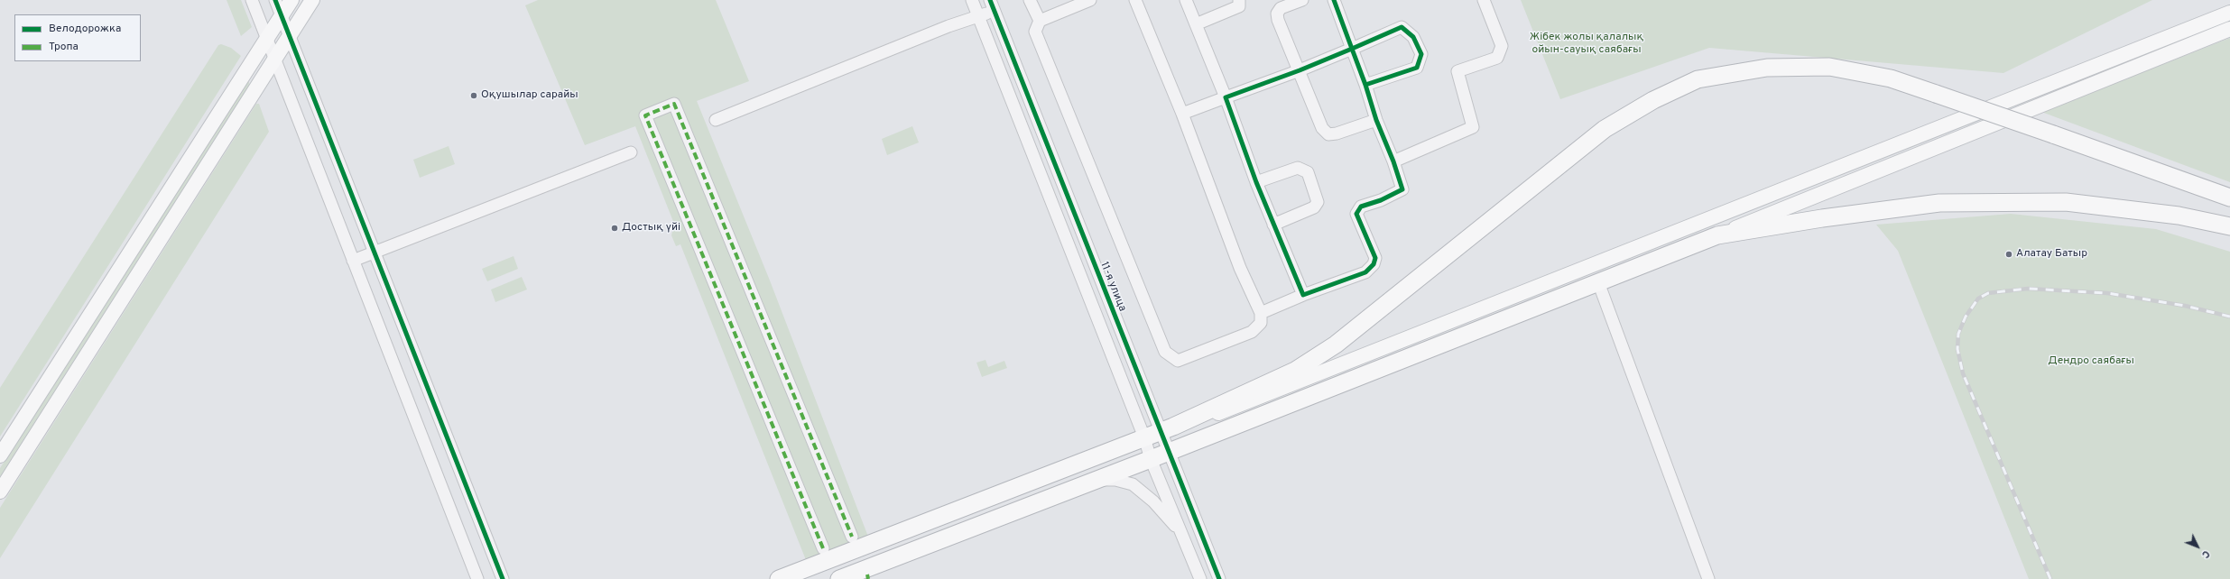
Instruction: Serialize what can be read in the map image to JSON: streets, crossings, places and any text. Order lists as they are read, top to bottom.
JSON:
{
  "streets": {
    "street": ["11-я улица"]
  },
  "parks": ["Жібек жолы қалалық ойын-сауық саябағы", "Дендро саябағы"],
  "places": ["Оқушылар сарайы", "Достық үйі", "Алатау Батыр"],
  "legend": ["Велодорожка", "Тропа"],
  "north": "bottom right"
}
